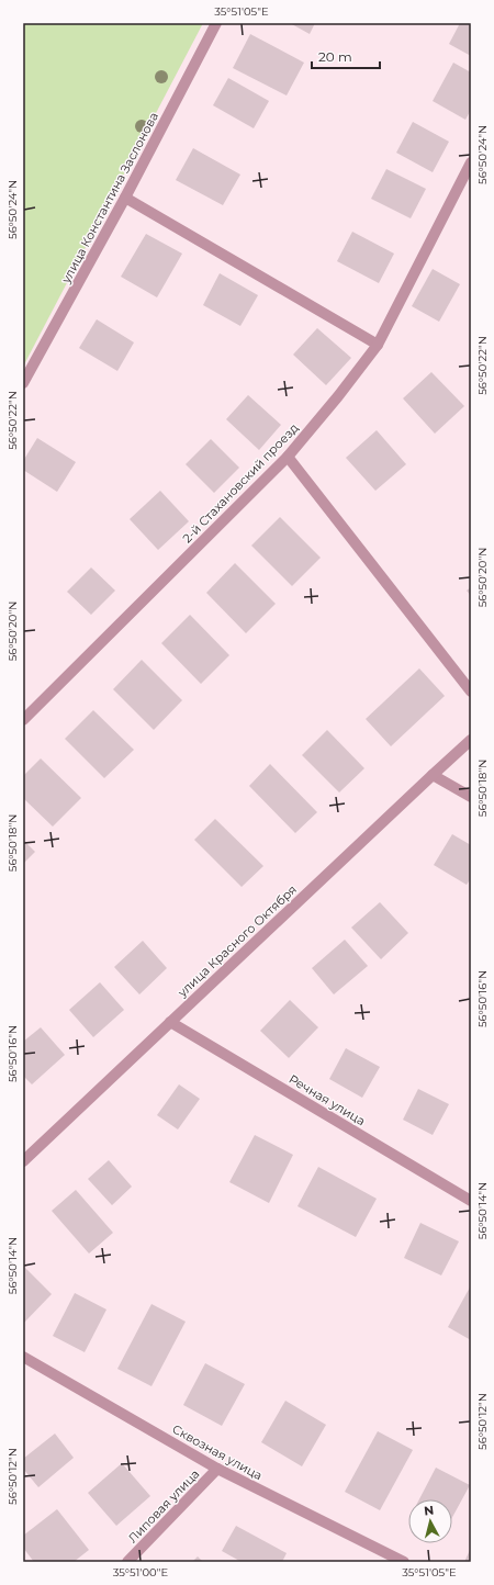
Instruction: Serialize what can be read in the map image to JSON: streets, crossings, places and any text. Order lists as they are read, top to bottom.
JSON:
{
  "streets": {
    "street": [
      "улица Константина Заслонова",
      "2-й Стахановский проезд",
      "улица Красного Октября",
      "Речная улица",
      "Сквозная улица",
      "Липовая улица"
    ]
  },
  "crossings": [
    ["улица Красного Октября", "Речная улица"],
    ["Сквозная улица", "Липовая улица"]
  ],
  "scale_bar": "20 m",
  "north": "top",
  "coordinates": [
    "35°51'05\"E",
    "56°50'24\"N",
    "56°50'22\"N",
    "56°50'20\"N",
    "56°50'18\"N",
    "56°50'16\"N",
    "56°50'14\"N",
    "56°50'12\"N",
    "35°51'00\"E"
  ]
}
